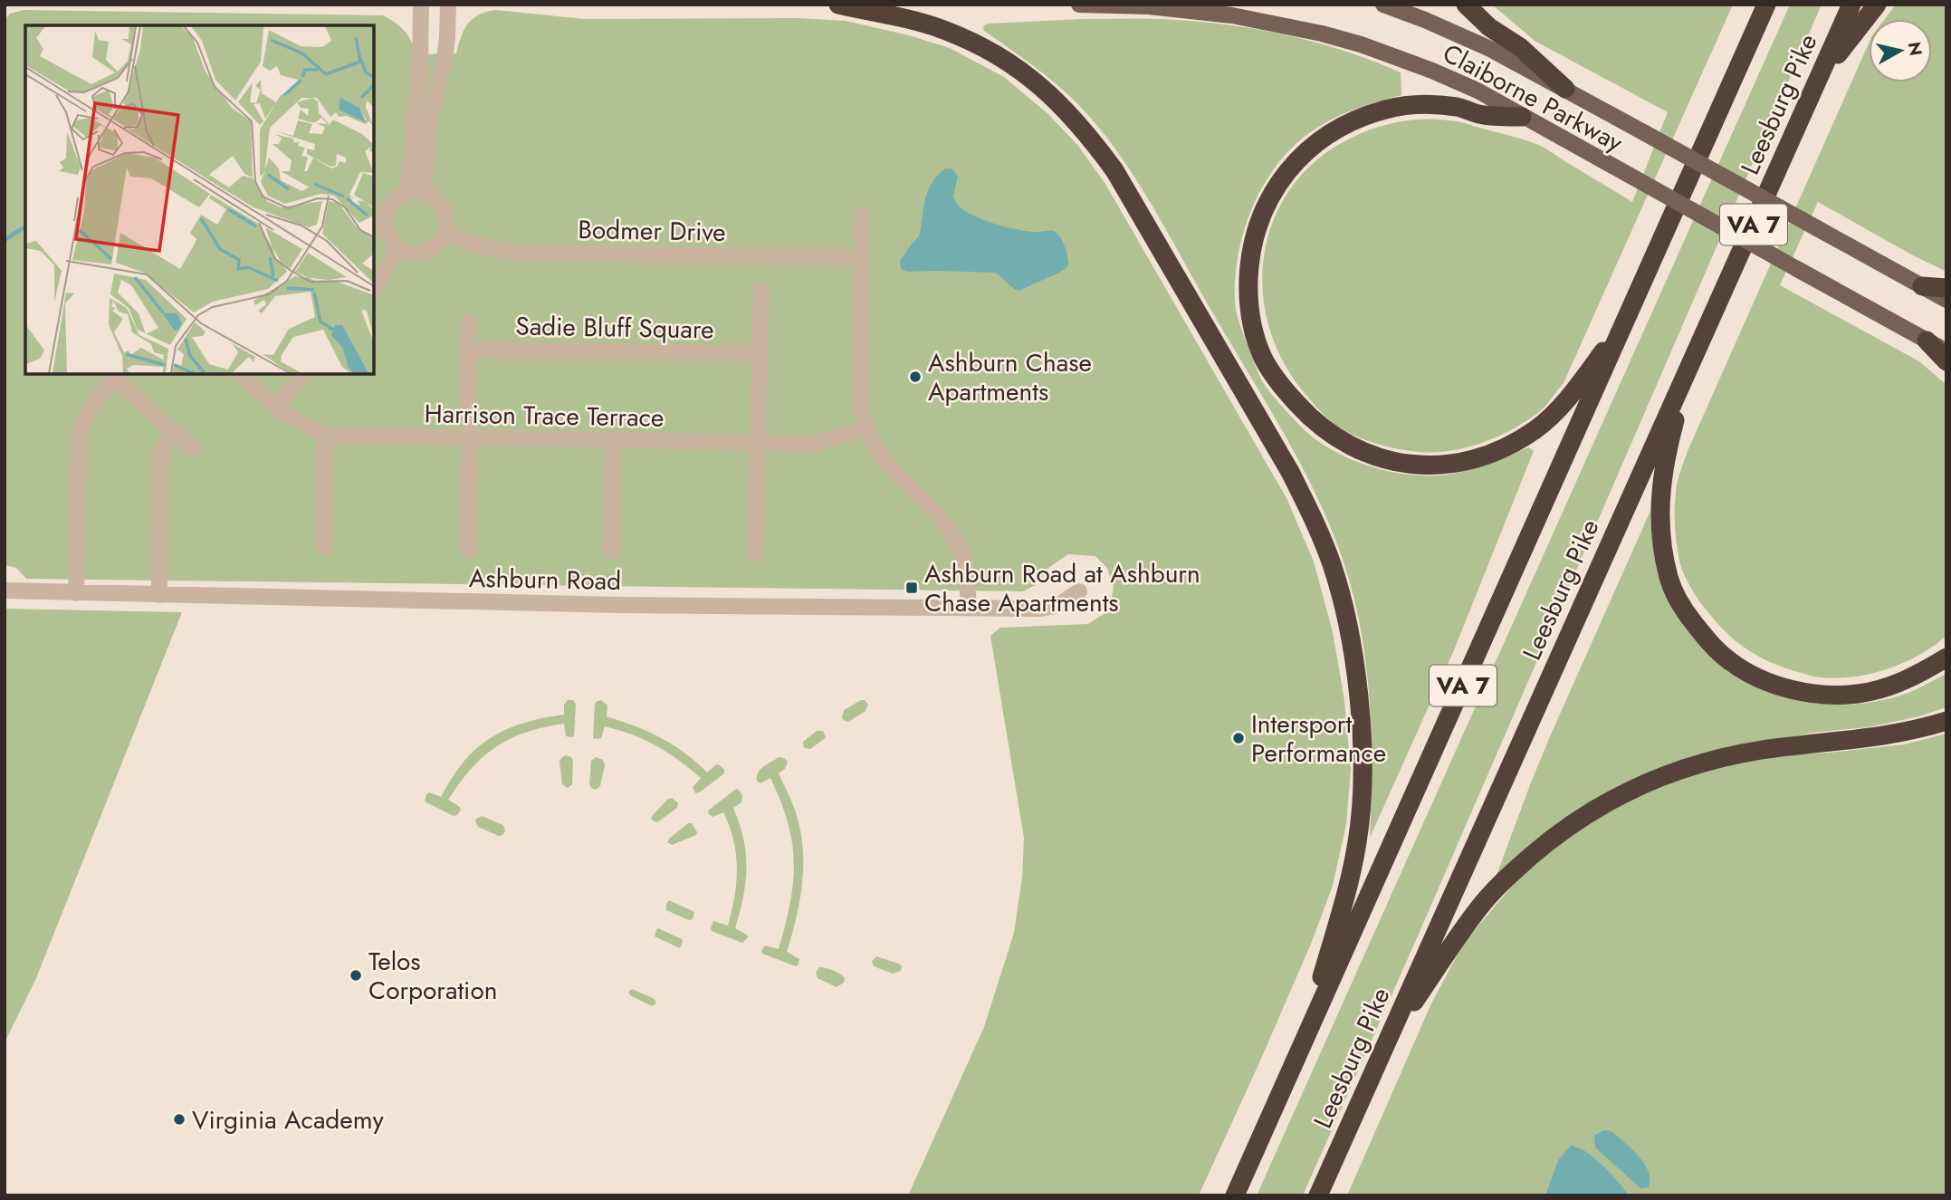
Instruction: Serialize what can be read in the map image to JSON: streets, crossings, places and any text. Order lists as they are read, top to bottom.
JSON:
{
  "streets": {
    "highway": ["Leesburg Pike", "VA 7"],
    "main road": ["Claiborne Parkway"],
    "street": [
      "Bodmer Drive",
      "Sadie Bluff Square",
      "Harrison Trace Terrace",
      "Ashburn Road"
    ]
  },
  "places": {
    "other": [
      "Ashburn Chase Apartments",
      "Intersport Performance",
      "Telos Corporation",
      "Virginia Academy"
    ],
    "transit": ["Ashburn Road at Ashburn Chase Apartments"]
  },
  "north": "right"
}
